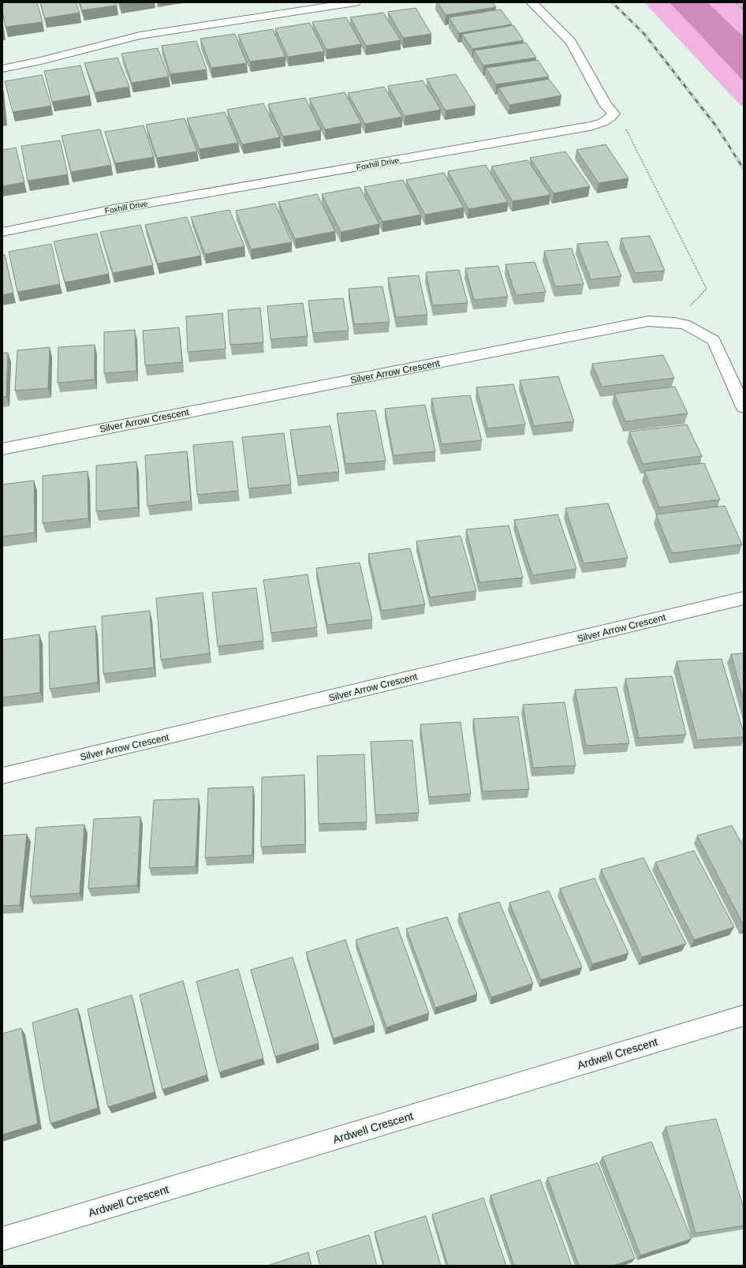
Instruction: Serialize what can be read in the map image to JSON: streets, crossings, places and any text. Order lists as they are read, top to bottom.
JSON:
{
  "streets": {
    "street": ["Foxhill Drive", "Silver Arrow Crescent", "Ardwell Crescent"]
  }
}
